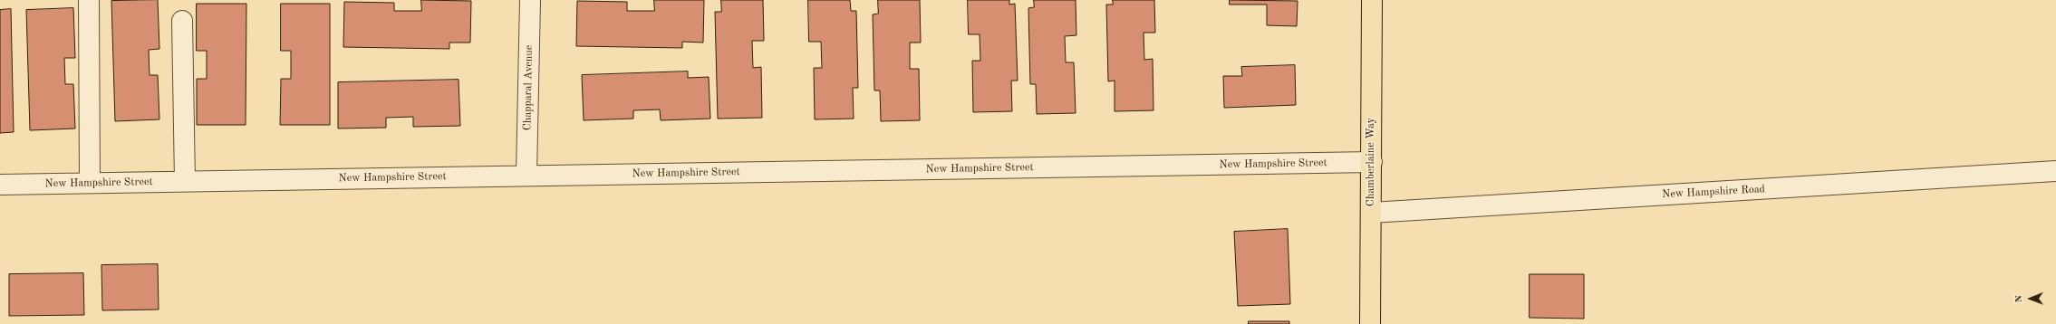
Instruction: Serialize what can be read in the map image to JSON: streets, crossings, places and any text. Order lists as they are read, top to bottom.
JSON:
{
  "streets": {
    "main road": ["Chamberlaine Way"],
    "street": ["Chapparal Avenue", "New Hampshire Street", "New Hampshire Road"]
  },
  "crossings": [
    ["Chapparal Avenue", "New Hampshire Street"],
    ["Chamberlaine Way", "New Hampshire Street"],
    ["Chamberlaine Way", "New Hampshire Road"]
  ],
  "north": "left"
}
